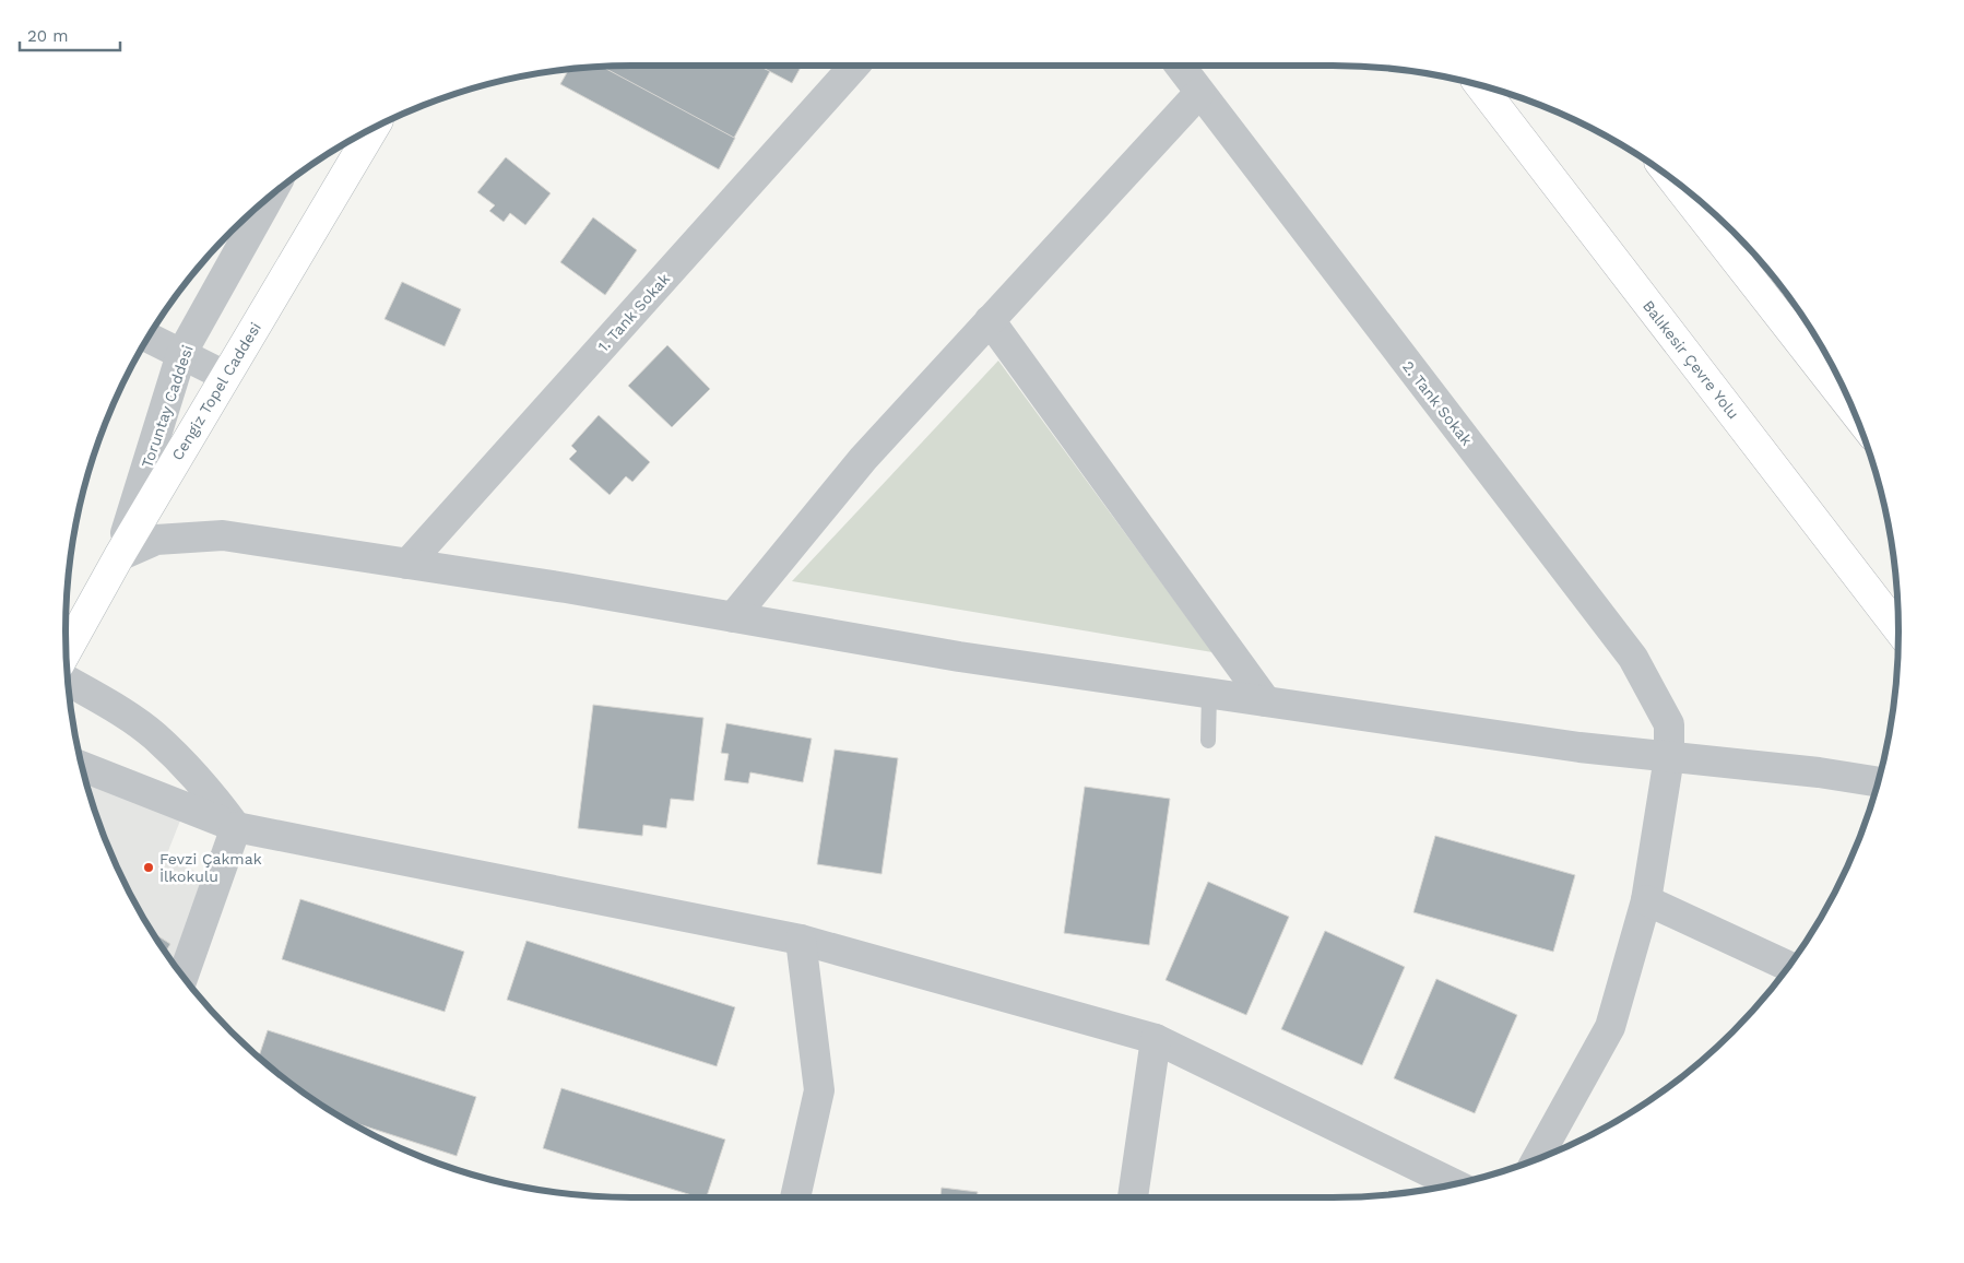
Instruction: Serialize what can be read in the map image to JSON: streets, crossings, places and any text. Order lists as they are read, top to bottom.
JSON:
{
  "streets": {
    "main road": ["Balıkesir Çevre Yolu", "Cengiz Topel Caddesi"],
    "street": ["1. Tank Sokak", "2. Tank Sokak", "Toruntay Caddesi"]
  },
  "crossings": [
    ["Cengiz Topel Caddesi", "Toruntay Caddesi"]
  ],
  "places": ["Fevzi Çakmak İlkokulu"],
  "scale_bar": "20 m"
}
